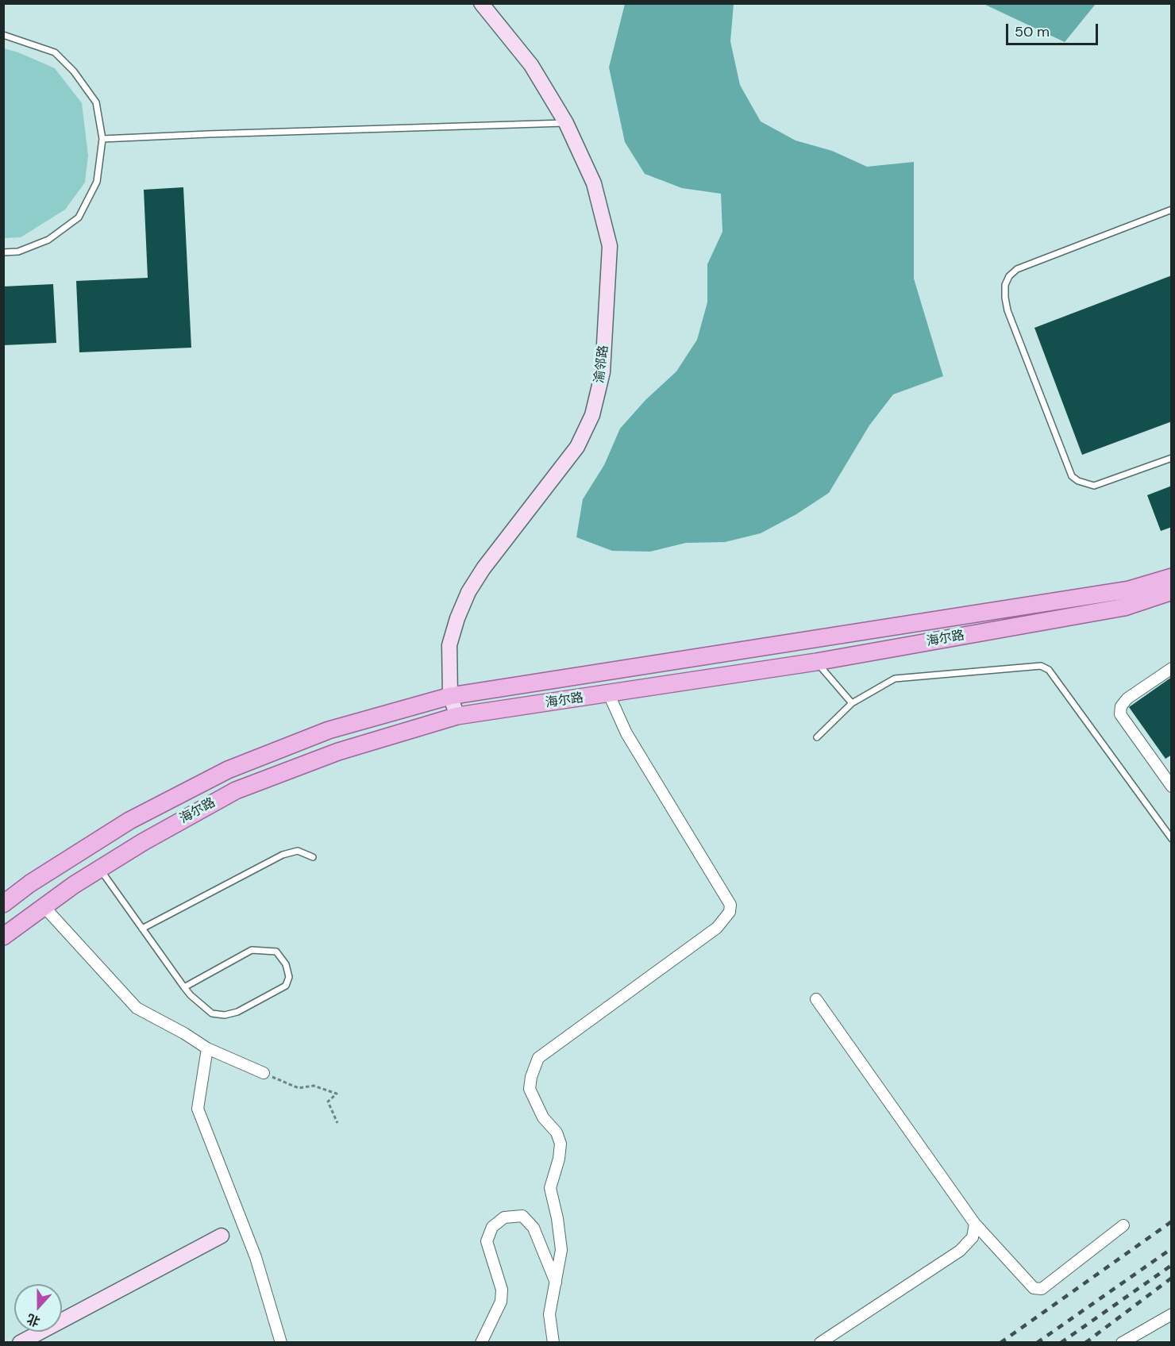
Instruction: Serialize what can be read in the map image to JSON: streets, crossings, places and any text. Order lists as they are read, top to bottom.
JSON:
{
  "streets": {
    "main road": ["渝邻路", "海尔路"]
  },
  "crossings": [
    ["渝邻路", "海尔路"]
  ],
  "scale_bar": "50 m",
  "north": "bottom"
}
